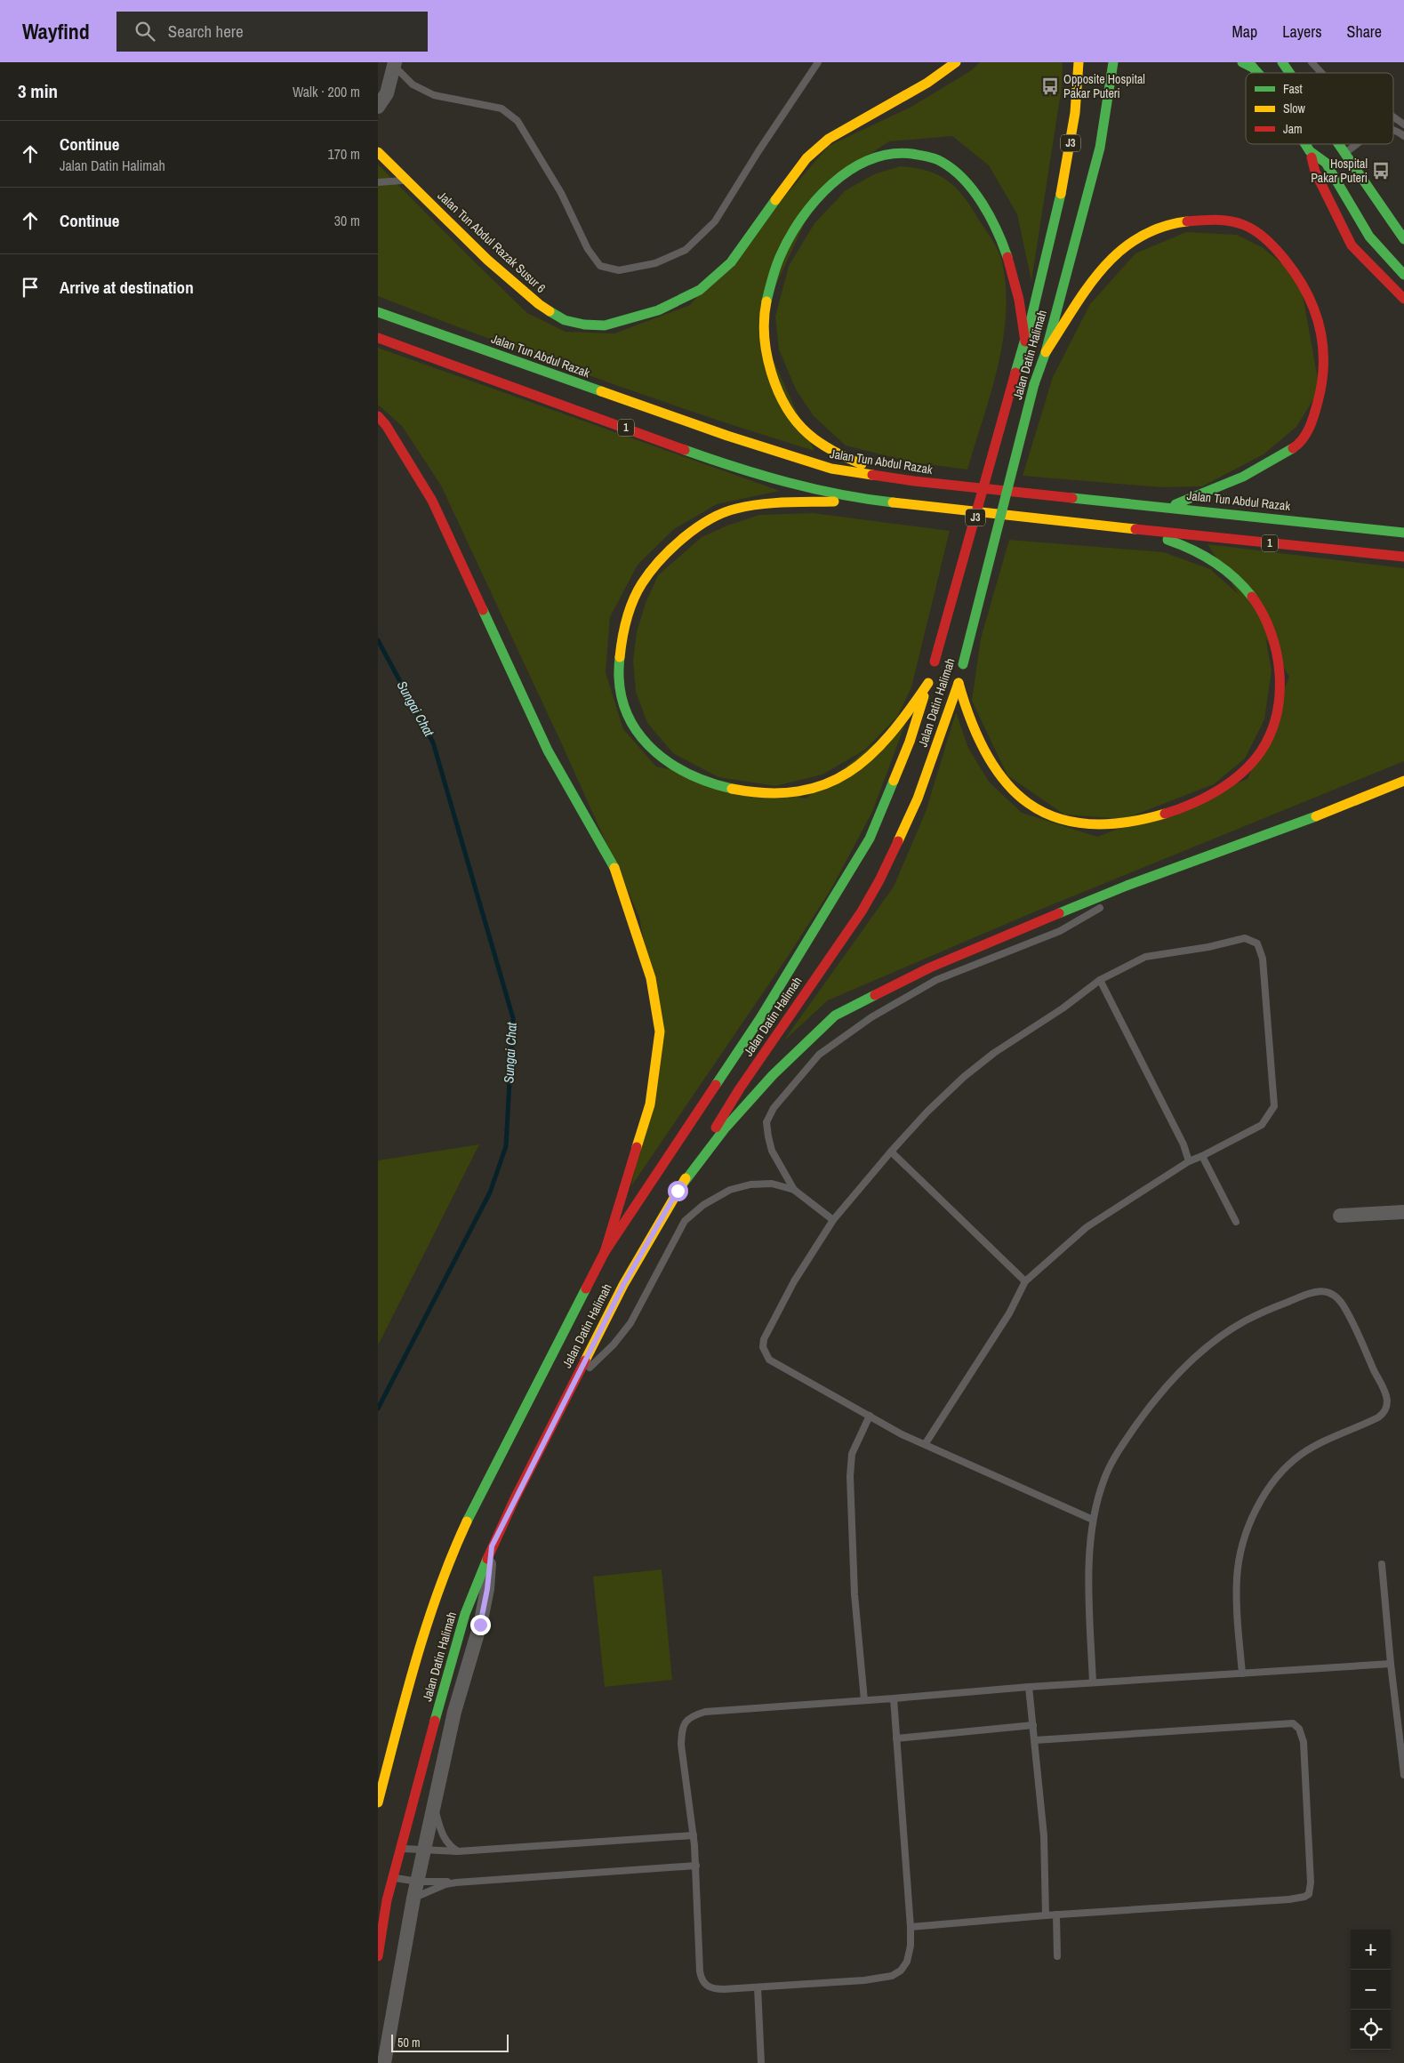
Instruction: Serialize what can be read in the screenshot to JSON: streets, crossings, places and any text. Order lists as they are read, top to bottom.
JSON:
{
  "streets": {
    "main road": [
      "J3",
      "Jalan Tun Abdul Razak Susur 6",
      "Jalan Datin Halimah",
      "Jalan Tun Abdul Razak",
      "1"
    ]
  },
  "water": ["Sungai Chat"],
  "places": {
    "bus stop": ["Opposite Hospital Pakar Puteri", "Hospital Pakar Puteri"]
  },
  "legend": ["Fast", "Slow", "Jam"],
  "scale_bar": "50 m",
  "page": {
    "header": "Wayfind",
    "search": "Search here",
    "nav": ["Map", "Layers", "Share"],
    "heading": ["3 min", "Walk · 200 m"],
    "list": [
      ["Continue", "Jalan Datin Halimah", "170 m"],
      ["Continue", "30 m"],
      "Arrive at destination"
    ],
    "map_buttons": ["+", "−"],
    "scale": "50 m"
  }
}
